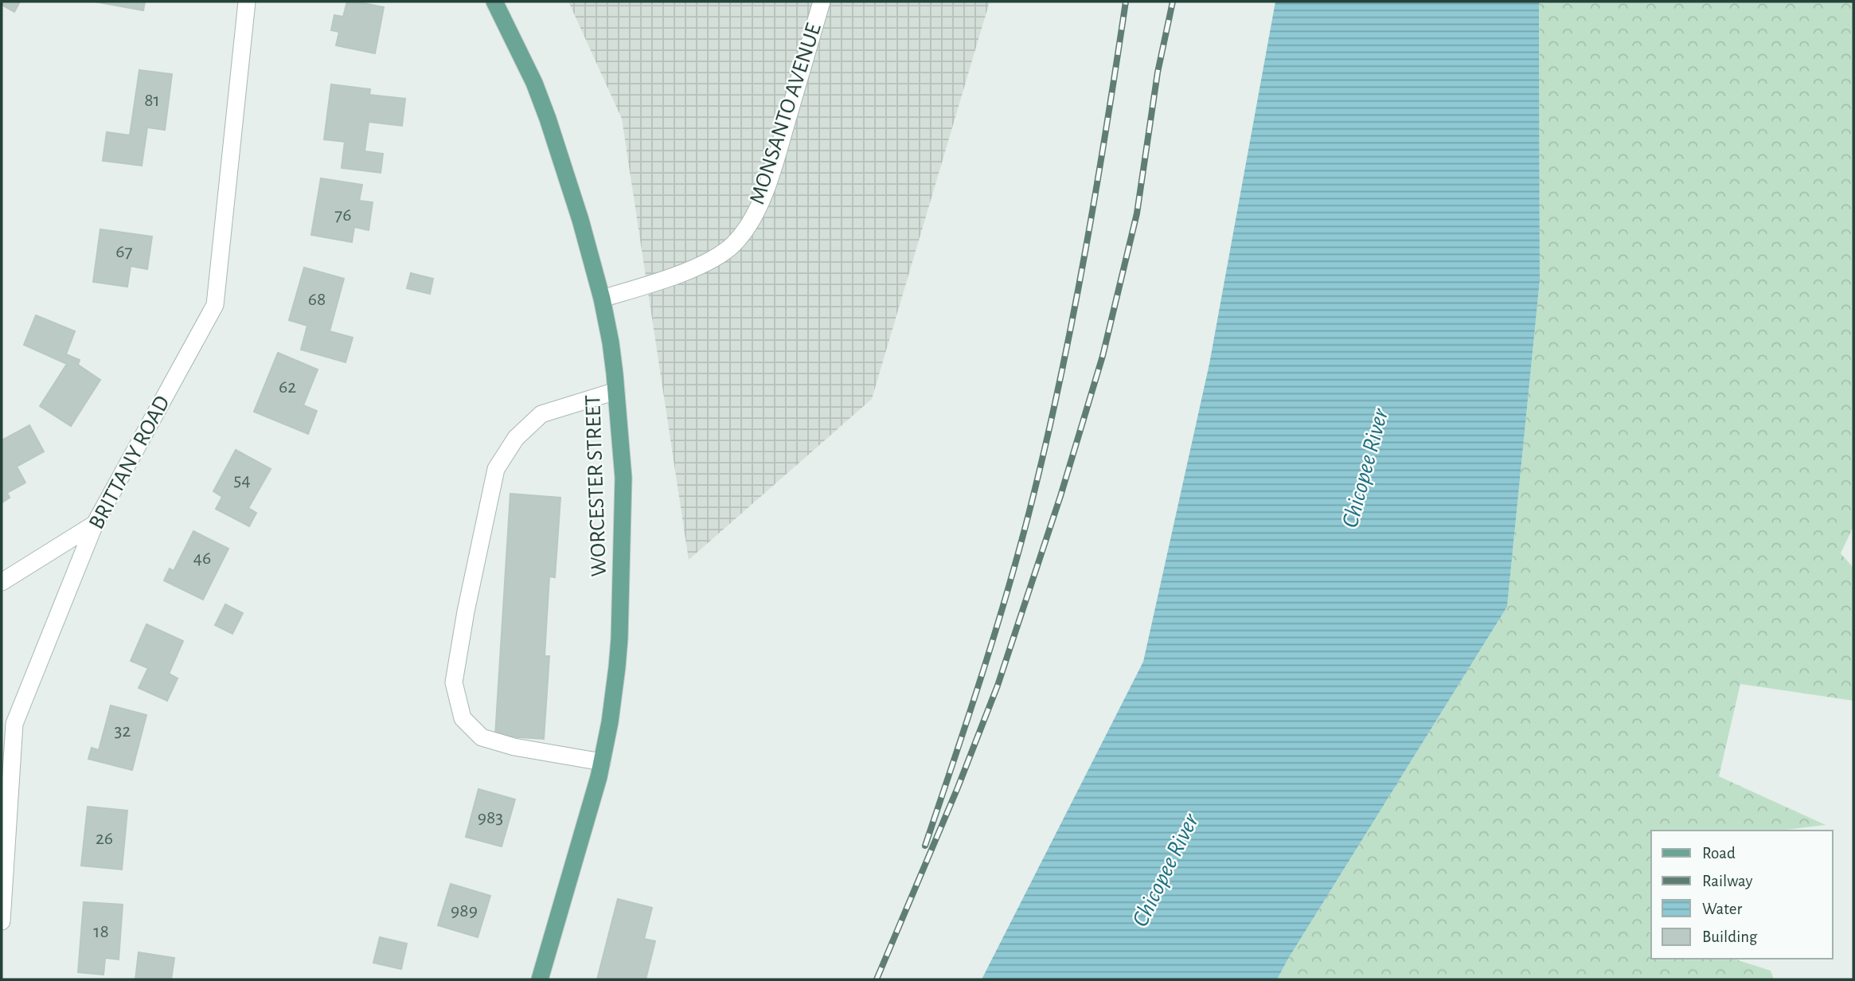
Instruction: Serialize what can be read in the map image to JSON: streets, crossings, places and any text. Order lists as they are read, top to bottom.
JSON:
{
  "streets": {
    "main road": ["WORCESTER STREET"],
    "street": ["MONSANTO AVENUE", "BRITTANY ROAD"]
  },
  "crossings": [
    ["MONSANTO AVENUE", "WORCESTER STREET"]
  ],
  "water": ["Chicopee River"],
  "house_numbers": [
    "81",
    "76",
    "67",
    "68",
    "62",
    "54",
    "46",
    "32",
    "983",
    "26",
    "989",
    "18"
  ],
  "legend": [
    "Road",
    "Railway",
    "Water",
    "Building"
  ]
}
